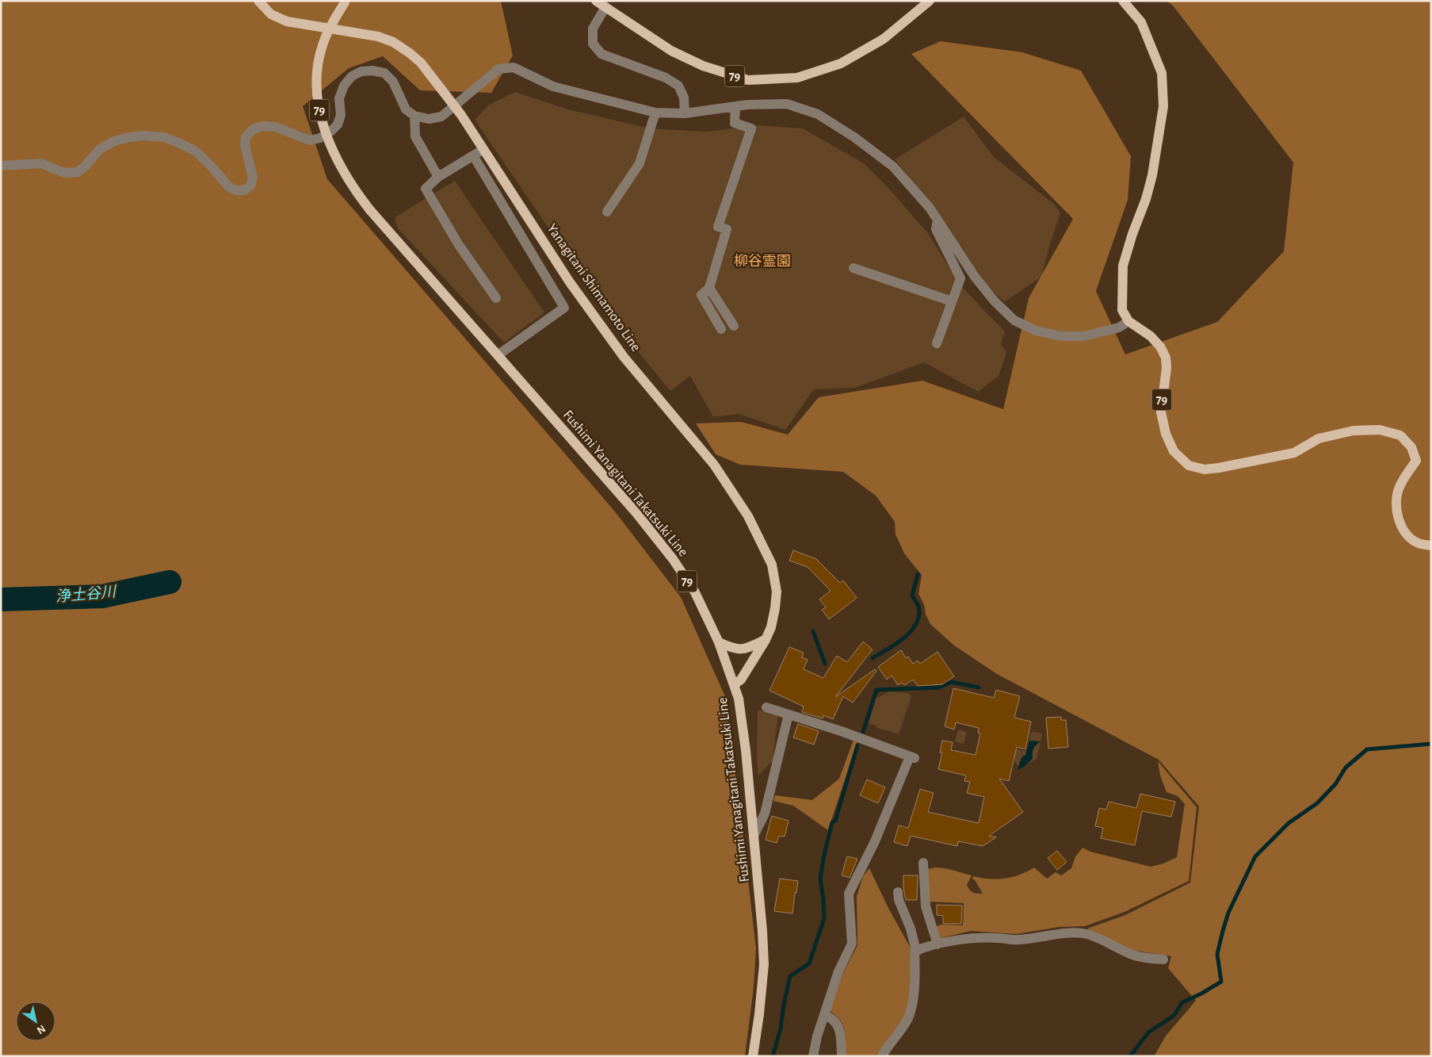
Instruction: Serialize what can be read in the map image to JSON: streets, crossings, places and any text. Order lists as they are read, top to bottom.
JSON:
{
  "streets": {
    "main road": ["79", "Yanagitani Shimamoto Line", "Fushimi Yanagitani Takatsuki Line"]
  },
  "crossings": [
    ["Yanagitani Shimamoto Line", "Fushimi Yanagitani Takatsuki Line"]
  ],
  "water": ["浄土谷川"],
  "parks": ["柳谷霊園"],
  "north": "bottom right"
}
